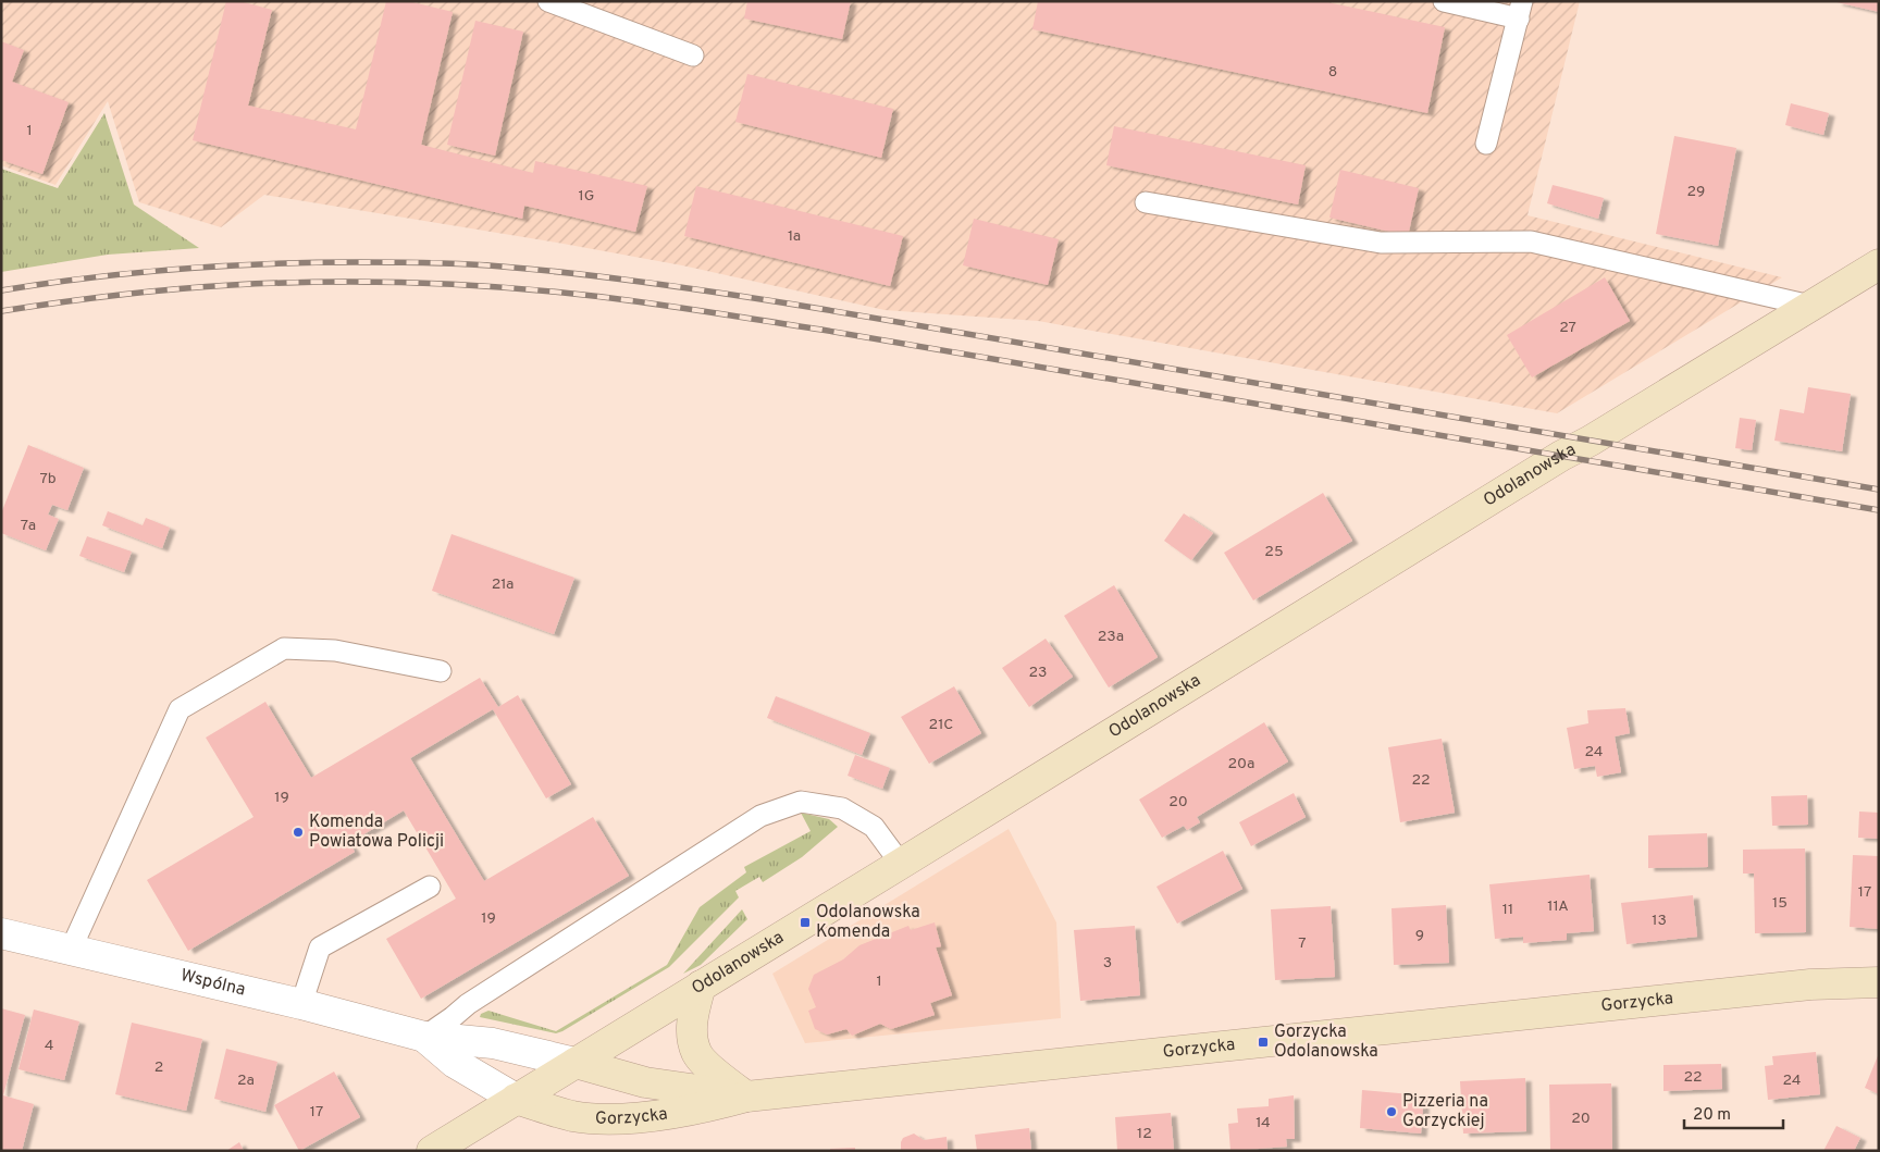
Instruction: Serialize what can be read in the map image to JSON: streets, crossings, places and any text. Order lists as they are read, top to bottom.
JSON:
{
  "streets": {
    "main road": ["Odolanowska", "Gorzycka"],
    "street": ["Wspólna"]
  },
  "crossings": [
    ["Odolanowska", "Wspólna"],
    ["Odolanowska", "Gorzycka"],
    ["Wspólna", "Gorzycka"]
  ],
  "places": {
    "other": ["Komenda Powiatowa Policji", "Pizzeria na Gorzyckiej"],
    "transit": ["Odolanowska Komenda", "Gorzycka Odolanowska"]
  },
  "house_numbers": [
    "8",
    "1",
    "29",
    "1G",
    "1a",
    "27",
    "7b",
    "7a",
    "25",
    "21a",
    "23a",
    "23",
    "21C",
    "24",
    "20a",
    "22",
    "19",
    "20",
    "17",
    "15",
    "11A",
    "11",
    "19",
    "13",
    "9",
    "7",
    "3",
    "1",
    "4",
    "2",
    "22",
    "2a",
    "24",
    "17",
    "20",
    "14",
    "12"
  ],
  "scale_bar": "20 m"
}
